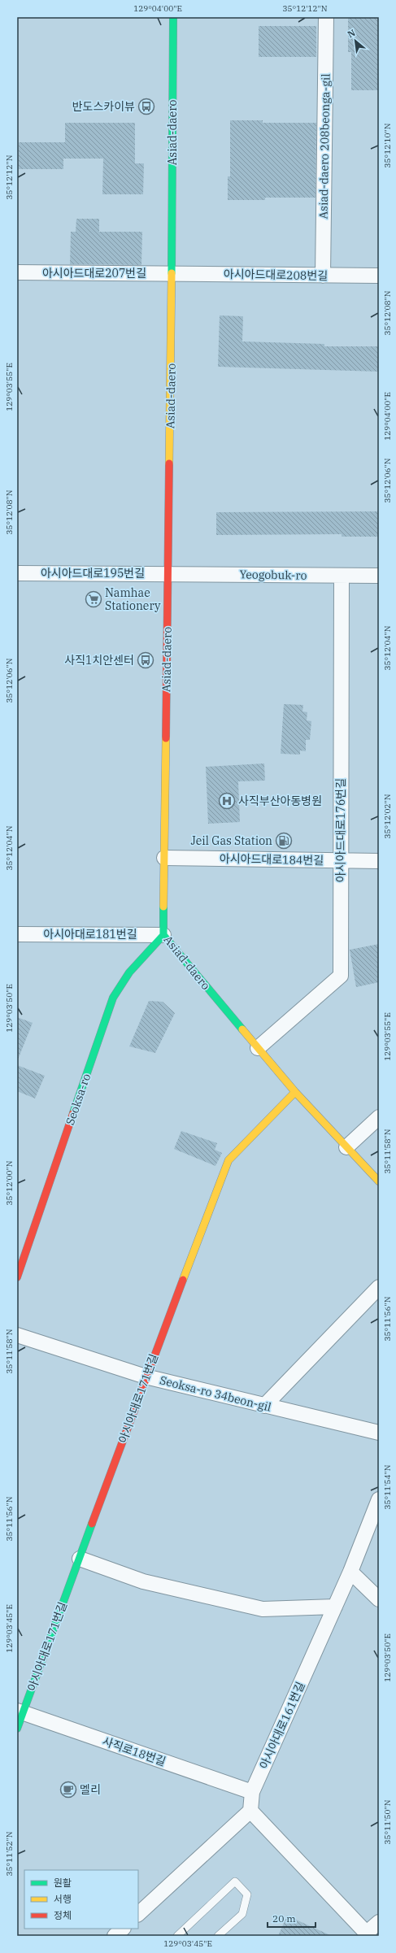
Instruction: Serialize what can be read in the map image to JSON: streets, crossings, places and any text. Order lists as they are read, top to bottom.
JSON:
{
  "streets": {
    "main road": ["Asiad-daero", "Seoksa-ro", "아시아대로171번길"],
    "street": [
      "Asiad-daero 208beonga-gil",
      "아시아드대로207번길",
      "아시아드대로208번길",
      "아시아드대로195번길",
      "Yeogobuk-ro",
      "아시아드대로176번길",
      "아시아드대로184번길",
      "아시아대로181번길",
      "Seoksa-ro 34beon-gil",
      "아시아대로161번길",
      "사직로18번길"
    ]
  },
  "crossings": [
    ["Asiad-daero", "아시아드대로207번길"],
    ["Asiad-daero", "아시아드대로208번길"],
    ["Asiad-daero", "아시아드대로195번길"],
    ["Asiad-daero", "Yeogobuk-ro"],
    ["Asiad-daero", "아시아드대로176번길"],
    ["Asiad-daero", "아시아드대로184번길"],
    ["Asiad-daero", "아시아대로181번길"],
    ["Asiad-daero", "Seoksa-ro"],
    ["Asiad-daero", "아시아대로171번길"],
    ["Asiad-daero 208beonga-gil", "아시아드대로208번길"],
    ["아시아드대로207번길", "아시아드대로208번길"],
    ["아시아드대로195번길", "Yeogobuk-ro"],
    ["Yeogobuk-ro", "아시아드대로176번길"],
    ["아시아드대로176번길", "아시아드대로184번길"],
    ["아시아대로181번길", "Seoksa-ro"],
    ["Seoksa-ro 34beon-gil", "아시아대로171번길"],
    ["아시아대로171번길", "사직로18번길"],
    ["아시아대로161번길", "사직로18번길"]
  ],
  "places": {
    "bus stop": ["반도스카이뷰", "사직1치안센터"],
    "supermarket": ["Namhae Stationery"],
    "hospital": ["사직부산아동병원"],
    "fuel station": ["Jeil Gas Station"],
    "cafe": ["멜리"]
  },
  "legend": ["원활", "서행", "정체"],
  "scale_bar": "20 m",
  "north": "top left",
  "coordinates": [
    "129°04'00\"E",
    "35°12'12\"N",
    "35°12'10\"N",
    "35°12'08\"N",
    "129°03'55\"E",
    "35°12'06\"N",
    "35°12'04\"N",
    "35°12'02\"N",
    "129°03'50\"E",
    "35°11'58\"N",
    "35°12'00\"N",
    "35°11'56\"N",
    "35°11'54\"N",
    "129°03'45\"E",
    "35°11'50\"N",
    "35°11'52\"N"
  ]
}
